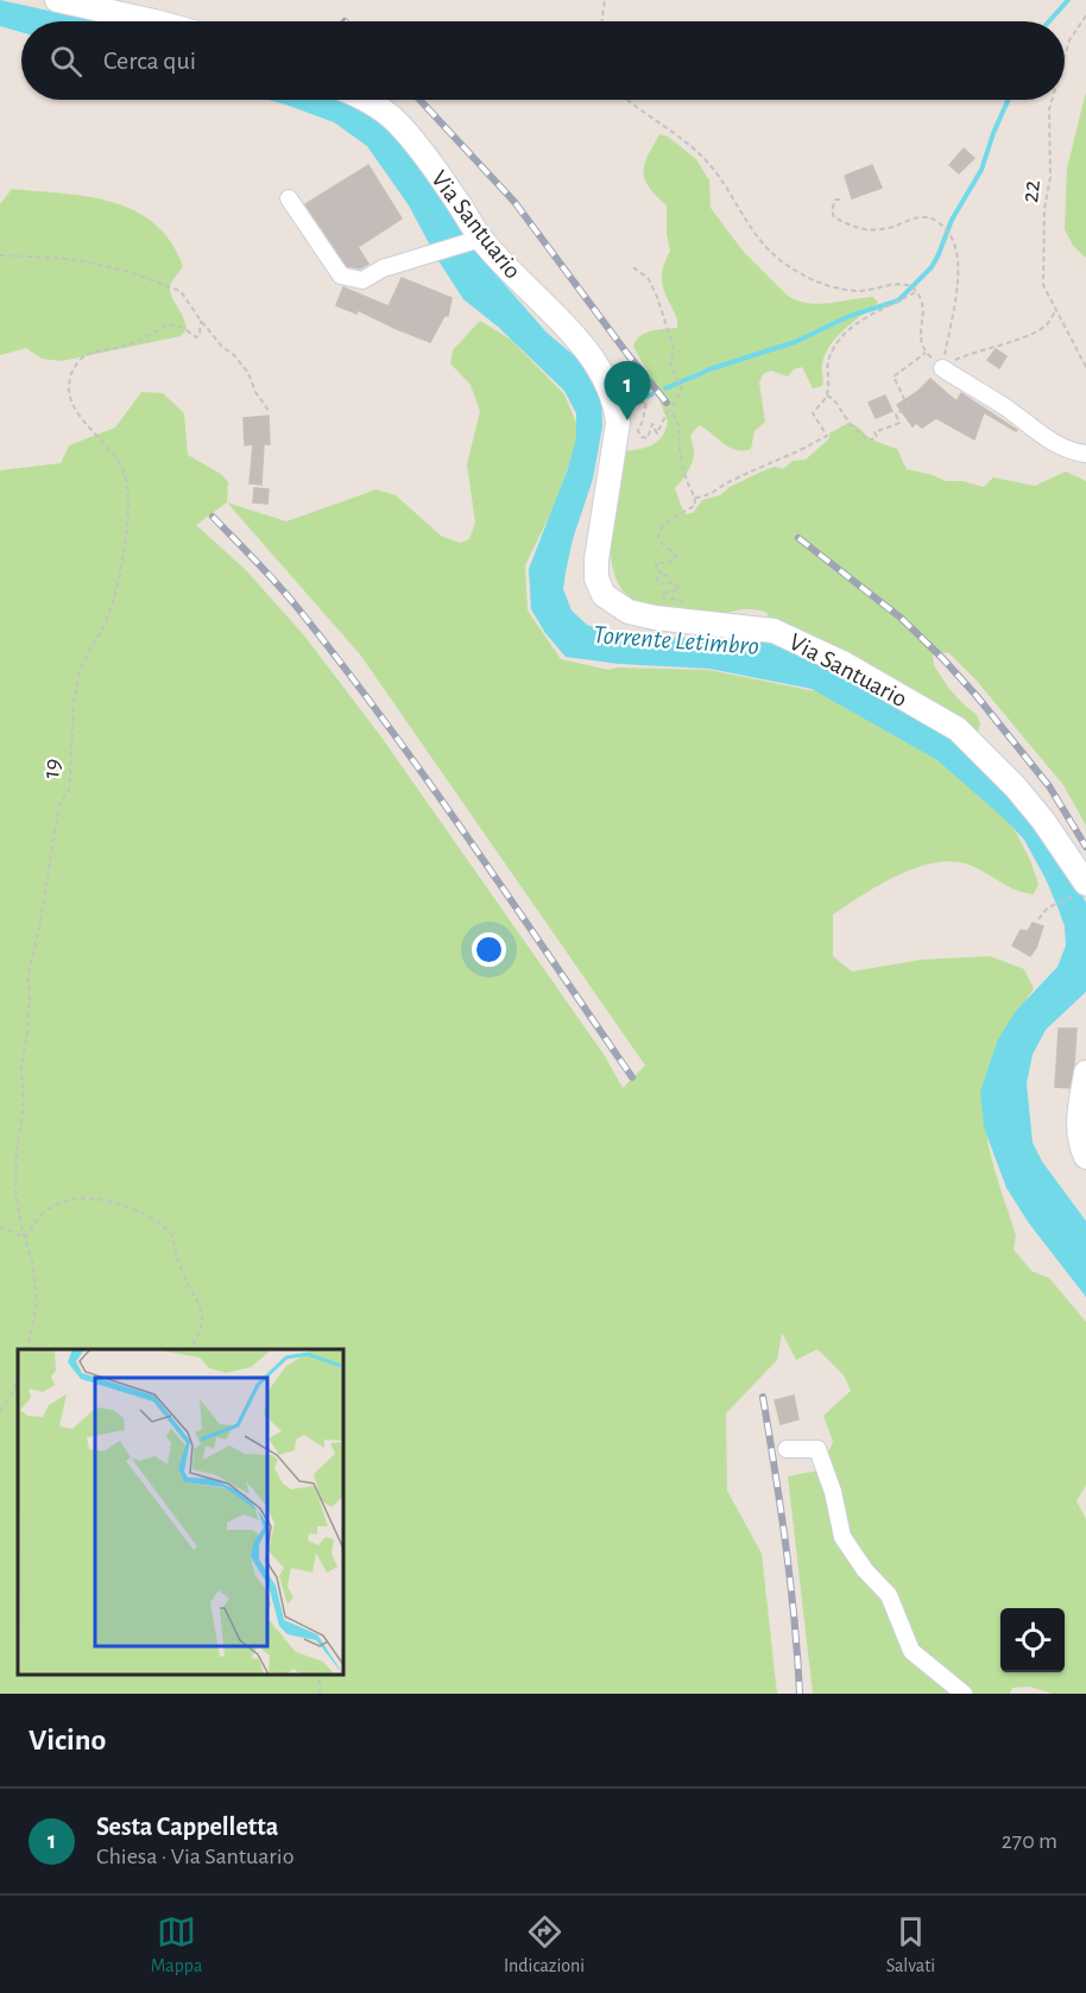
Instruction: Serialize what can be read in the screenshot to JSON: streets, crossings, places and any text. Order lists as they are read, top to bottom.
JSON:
{
  "streets": {
    "main road": ["Via Santuario"],
    "path": ["22", "19"]
  },
  "water": ["Torrente Letimbro"],
  "page": {
    "search": "Cerca qui",
    "pins": "1",
    "heading": "Vicino",
    "list": [
      {
        "mark": "1",
        "name": "Sesta Cappelletta",
        "note": "Chiesa · Via Santuario",
        "value": "270 m"
      }
    ],
    "nav": ["Mappa", "Indicazioni", "Salvati"]
  }
}
